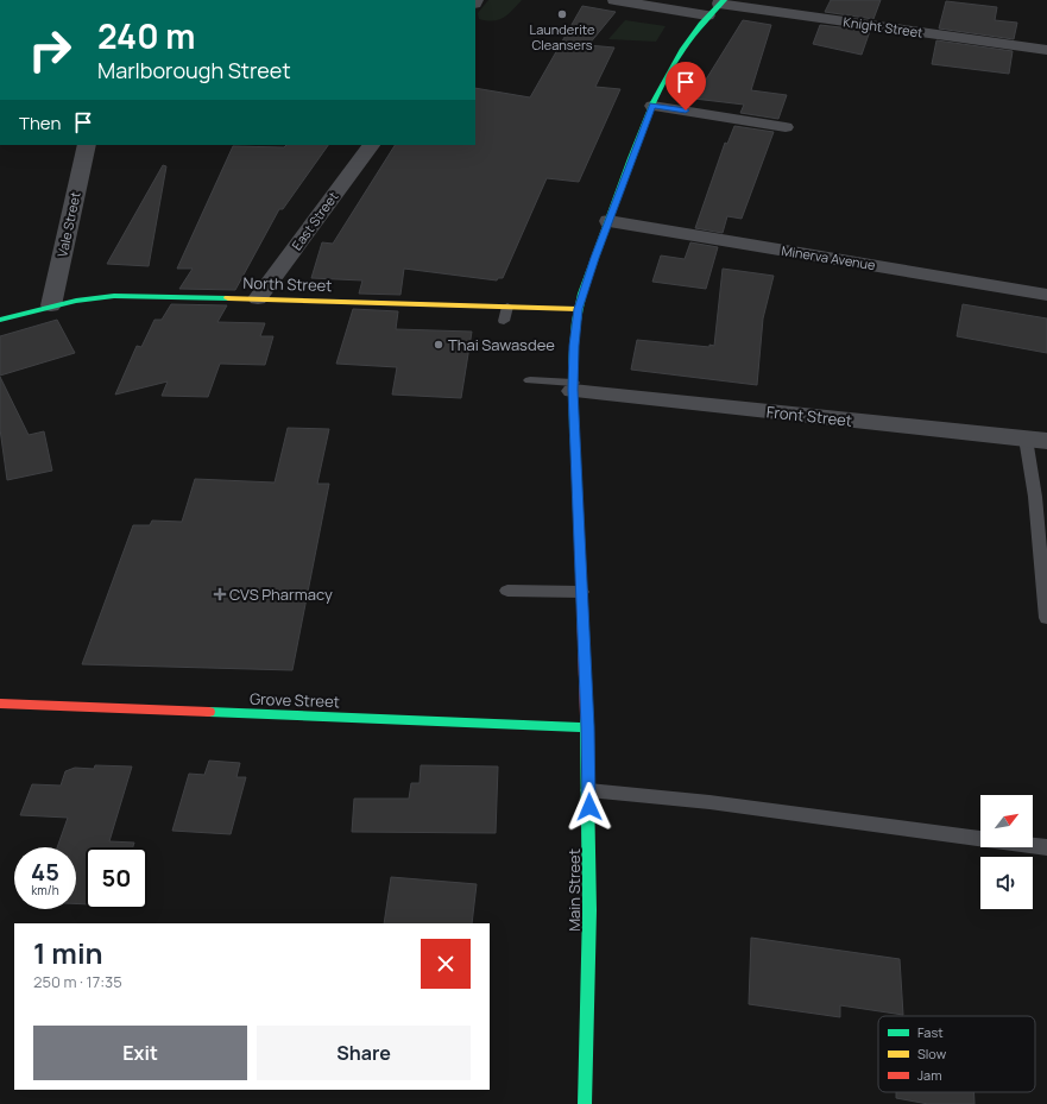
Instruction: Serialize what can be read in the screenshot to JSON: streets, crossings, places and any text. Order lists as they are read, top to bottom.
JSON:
{
  "streets": {
    "main road": ["North Street", "Grove Street", "Main Street"],
    "street": [
      "Knight Street",
      "East Street",
      "Vale Street",
      "Minerva Avenue",
      "Front Street"
    ]
  },
  "crossings": [
    ["Knight Street", "Main Street"],
    ["East Street", "North Street"],
    ["Vale Street", "North Street"],
    ["Minerva Avenue", "Main Street"],
    ["North Street", "Main Street"],
    ["Front Street", "Main Street"],
    ["Grove Street", "Main Street"]
  ],
  "places": {
    "other": ["Launderite Cleansers", "Thai Sawasdee"],
    "health": ["CVS Pharmacy"]
  },
  "legend": ["Fast", "Slow", "Jam"],
  "north": "top right",
  "page": {
    "turn": ["240 m", "Marlborough Street"],
    "then": "Then",
    "speed": "45 km/h",
    "limit": "50",
    "heading": ["1 min", "250 m · 17:35"],
    "buttons": ["Exit", "Share"]
  }
}
